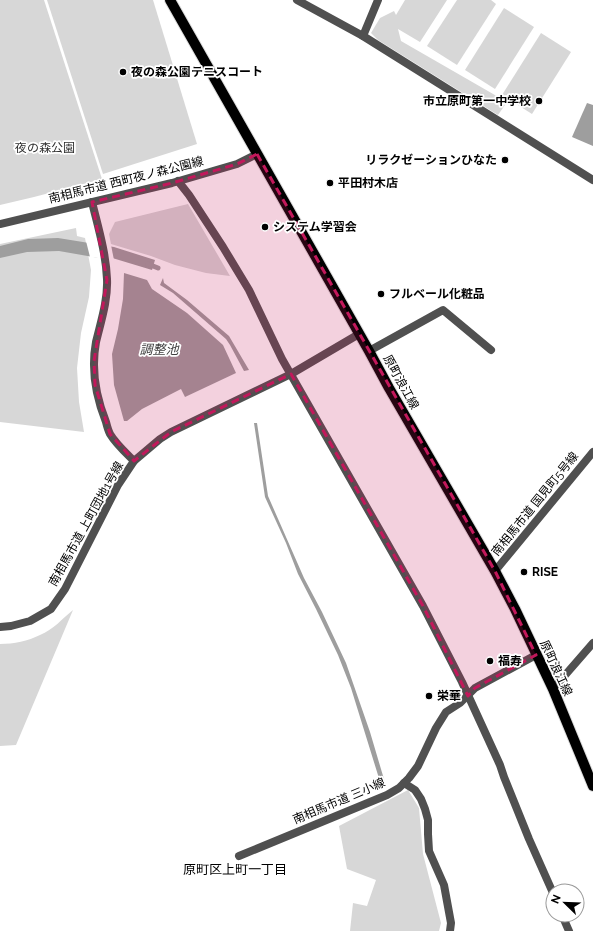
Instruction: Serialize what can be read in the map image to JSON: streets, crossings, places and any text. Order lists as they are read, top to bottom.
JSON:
{
  "streets": {
    "main road": ["原町浪江線"],
    "street": [
      "南相馬市道 西町夜ノ森公園線",
      "南相馬市道 国見町5号線",
      "南相馬市道 上町団地1号線",
      "南相馬市道 三小線"
    ]
  },
  "crossings": [
    ["南相馬市道 西町夜ノ森公園線", "原町浪江線"],
    ["原町浪江線", "南相馬市道 国見町5号線"],
    ["原町浪江線", "南相馬市道 上町団地1号線"],
    ["原町浪江線", "南相馬市道 三小線"]
  ],
  "districts": ["原町区上町一丁目"],
  "water": ["調整池"],
  "parks": ["夜の森公園"],
  "places": [
    "夜の森公園テニスコート",
    "市立原町第一中学校",
    "リラクゼーションひなた",
    "平田村木店",
    "システム学習会",
    "フルベール化粧品",
    "RISE",
    "福寿",
    "栄華"
  ],
  "north": "top left"
}
